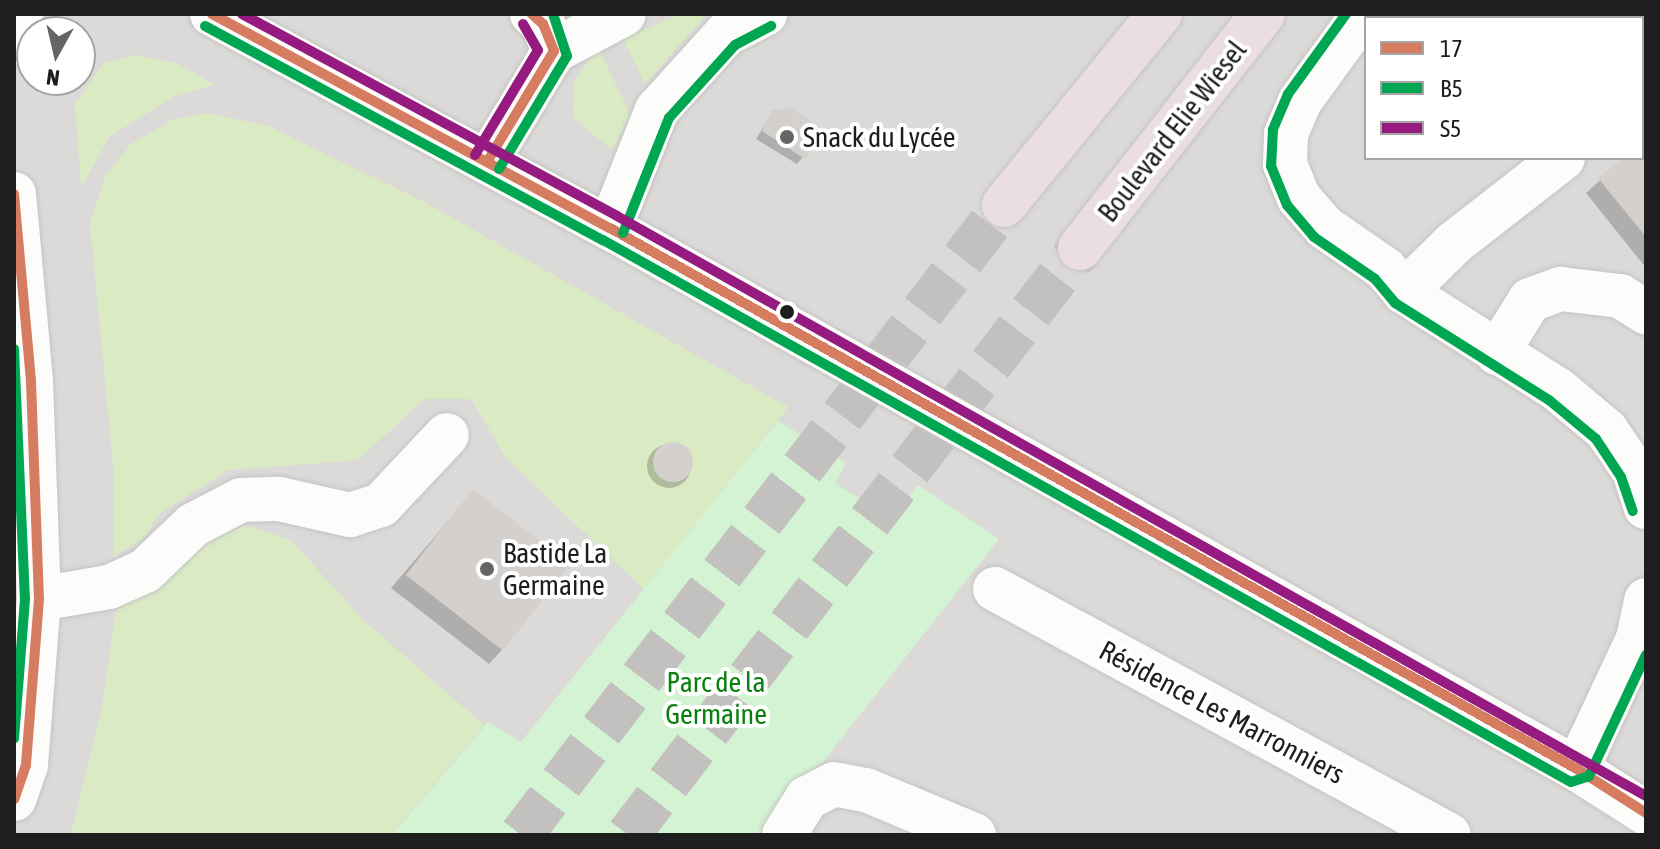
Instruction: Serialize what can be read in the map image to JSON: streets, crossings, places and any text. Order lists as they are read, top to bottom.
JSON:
{
  "streets": {
    "highway": ["Boulevard Elie Wiesel"],
    "street": ["Résidence Les Marronniers"]
  },
  "parks": ["Parc de la Germaine"],
  "places": ["Snack du Lycée", "Bastide La Germaine"],
  "lines": ["transit line 17", "transit line B5", "transit line S5"],
  "legend": ["17", "B5", "S5"],
  "north": "bottom"
}
